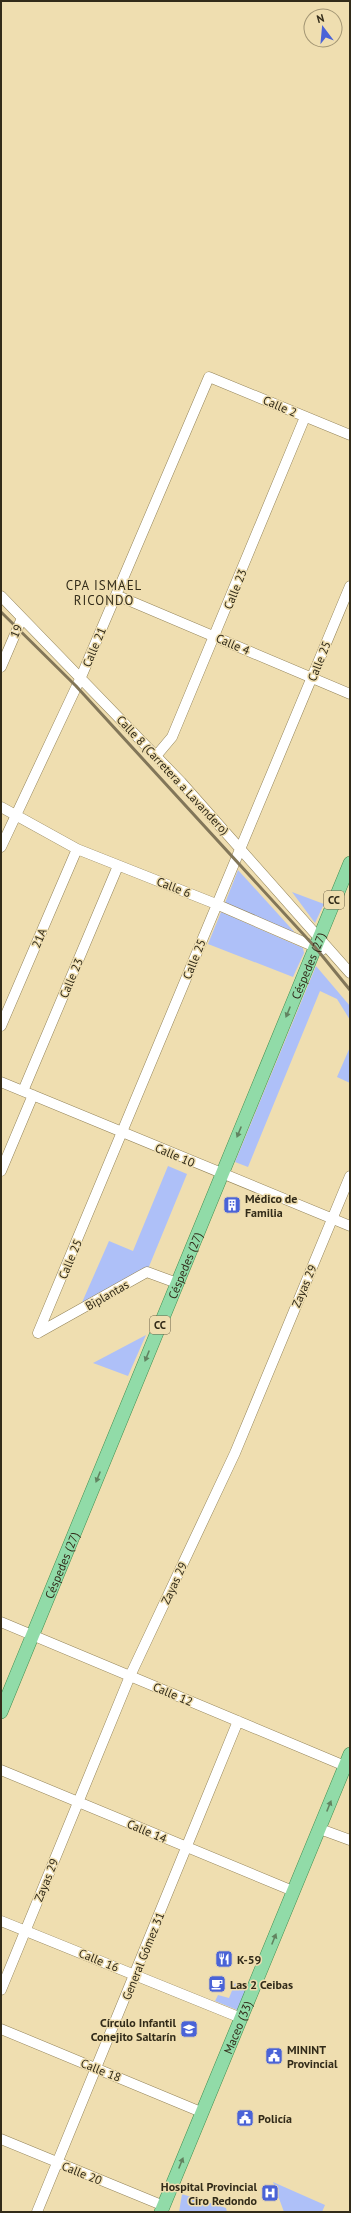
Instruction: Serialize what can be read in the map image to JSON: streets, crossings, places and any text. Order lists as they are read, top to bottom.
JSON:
{
  "streets": {
    "main road": ["CC", "Céspedes (27)", "Maceo (33)"],
    "street": [
      "Calle 2",
      "Calle 23",
      "19",
      "Calle 4",
      "Calle 21",
      "Calle 25",
      "Calle 8 (Carretera a Lavandero)",
      "Calle 6",
      "21A",
      "Calle 10",
      "Zayas 29",
      "Biplantas",
      "Calle 12",
      "Calle 14",
      "General Gómez 31",
      "Calle 16",
      "Calle 18",
      "Calle 20"
    ]
  },
  "crossings": [
    ["Calle 2", "Calle 23"],
    ["Calle 2", "Calle 21"],
    ["Calle 23", "Calle 4"],
    ["Calle 23", "Calle 8 (Carretera a Lavandero)"],
    ["Calle 23", "Calle 6"],
    ["Calle 23", "Calle 10"],
    ["19", "Calle 8 (Carretera a Lavandero)"],
    ["Calle 4", "Calle 21"],
    ["Calle 4", "Calle 25"],
    ["Calle 21", "Calle 8 (Carretera a Lavandero)"],
    ["Calle 21", "Calle 6"],
    ["Calle 25", "Calle 8 (Carretera a Lavandero)"],
    ["Calle 25", "Calle 6"],
    ["Calle 25", "Calle 10"],
    ["Calle 25", "Biplantas"],
    ["Calle 8 (Carretera a Lavandero)", "Calle 6"],
    ["Calle 8 (Carretera a Lavandero)", "Céspedes (27)"],
    ["Calle 6", "21A"],
    ["Calle 6", "Céspedes (27)"],
    ["Céspedes (27)", "Calle 10"],
    ["Céspedes (27)", "Biplantas"],
    ["Céspedes (27)", "Calle 12"],
    ["Calle 10", "Zayas 29"],
    ["Zayas 29", "Calle 12"],
    ["Zayas 29", "Calle 14"],
    ["Zayas 29", "Calle 16"],
    ["Calle 12", "General Gómez 31"],
    ["Calle 12", "Maceo (33)"],
    ["Calle 14", "General Gómez 31"],
    ["Calle 14", "Maceo (33)"],
    ["General Gómez 31", "Calle 16"],
    ["General Gómez 31", "Calle 18"],
    ["General Gómez 31", "Calle 20"],
    ["Calle 16", "Maceo (33)"],
    ["Maceo (33)", "Calle 18"],
    ["Maceo (33)", "Calle 20"]
  ],
  "one_way": ["Céspedes (27)", "Maceo (33)"],
  "districts": ["CPA ISMAEL RICONDO"],
  "places": {
    "building": ["Médico de Familia"],
    "restaurant": ["K-59"],
    "cafe": ["Las 2 Ceibas"],
    "school or university": ["Círculo Infantil Conejito Saltarín"],
    "public building": ["MININT Provincial", "Policía"],
    "hospital": ["Hospital Provincial Ciro Redondo"]
  },
  "north": "top"
}
